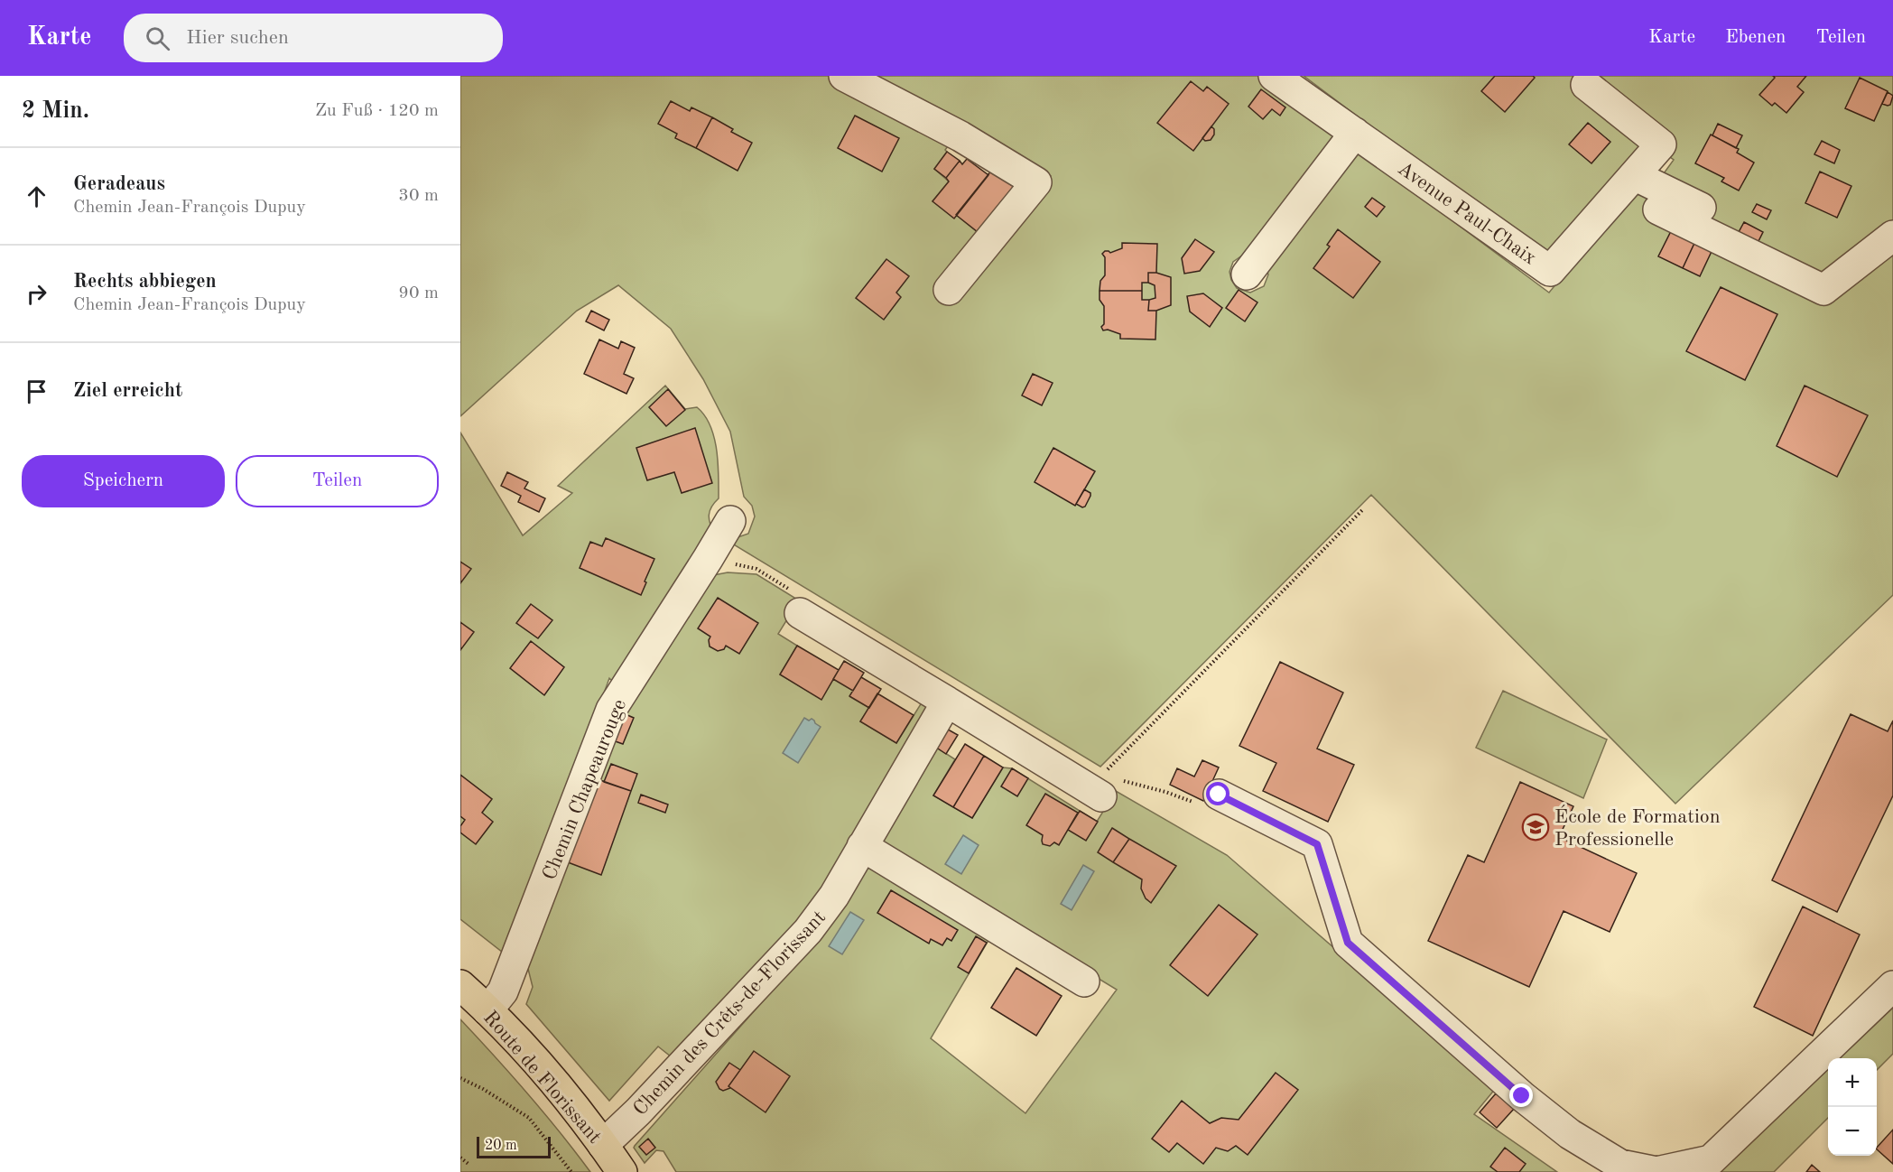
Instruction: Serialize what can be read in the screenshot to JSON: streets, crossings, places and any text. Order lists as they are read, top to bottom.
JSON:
{
  "streets": {
    "main road": ["Route de Florissant"],
    "street": ["Avenue Paul-Chaix", "Chemin Chapeaurouge", "Chemin des Crêts-de-Florissant"]
  },
  "crossings": [
    ["Chemin Chapeaurouge", "Route de Florissant"],
    ["Chemin des Crêts-de-Florissant", "Route de Florissant"]
  ],
  "places": {
    "school or university": ["École de Formation Professionelle"]
  },
  "scale_bar": "20 m",
  "page": {
    "header": "Karte",
    "search": "Hier suchen",
    "nav": ["Karte", "Ebenen", "Teilen"],
    "heading": ["2 Min.", "Zu Fuß · 120 m"],
    "list": [
      ["Geradeaus", "Chemin Jean-François Dupuy", "30 m"],
      ["Rechts abbiegen", "Chemin Jean-François Dupuy", "90 m"],
      "Ziel erreicht"
    ],
    "buttons": ["Speichern", "Teilen"],
    "map_buttons": ["+", "−"],
    "scale": "20 m"
  }
}
